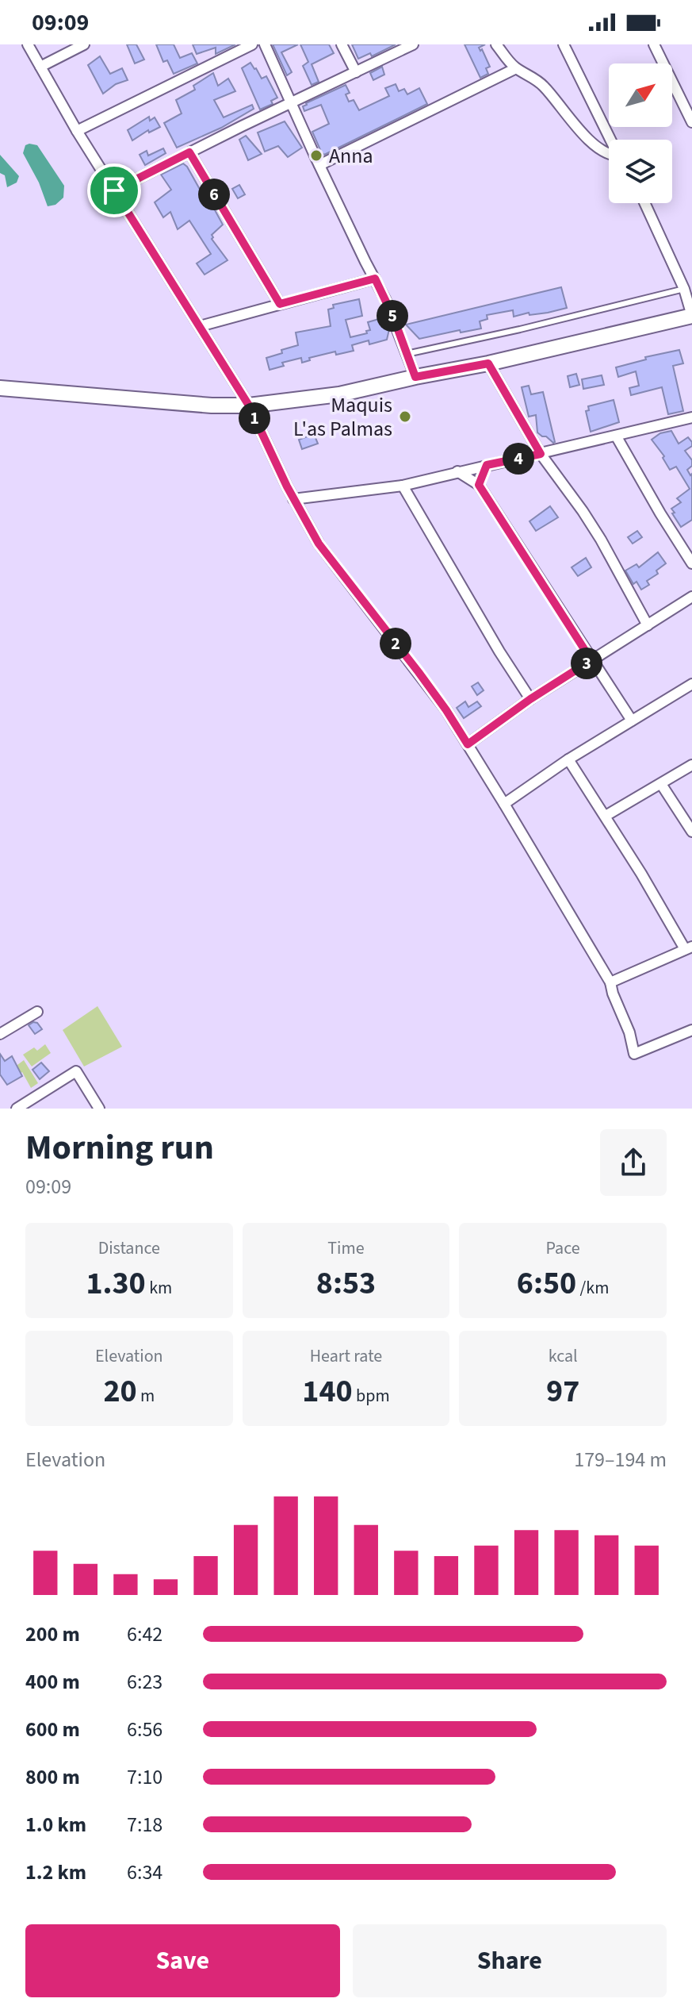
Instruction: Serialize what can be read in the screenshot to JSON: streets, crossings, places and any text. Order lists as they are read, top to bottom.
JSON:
{
  "places": ["Anna", "Maquis L'as Palmas"],
  "north": "top right",
  "page": {
    "status": "09:09",
    "pins": [
      "6",
      "5",
      "1",
      "4",
      "2",
      "3"
    ],
    "heading": ["Morning run", "09:09"],
    "stats": [
      ["Distance", "1.30 km"],
      ["Time", "8:53"],
      ["Pace", "6:50 /km"],
      ["Elevation", "20 m"],
      ["Heart rate", "140 bpm"],
      ["kcal", "97"]
    ],
    "chart": ["Elevation", "179–194 m"],
    "list": [
      {
        "name": "200 m",
        "note": "6:42"
      },
      {
        "name": "400 m",
        "note": "6:23"
      },
      {
        "name": "600 m",
        "note": "6:56"
      },
      {
        "name": "800 m",
        "note": "7:10"
      },
      {
        "name": "1.0 km",
        "note": "7:18"
      },
      {
        "name": "1.2 km",
        "note": "6:34"
      }
    ],
    "buttons": ["Save", "Share"]
  }
}
